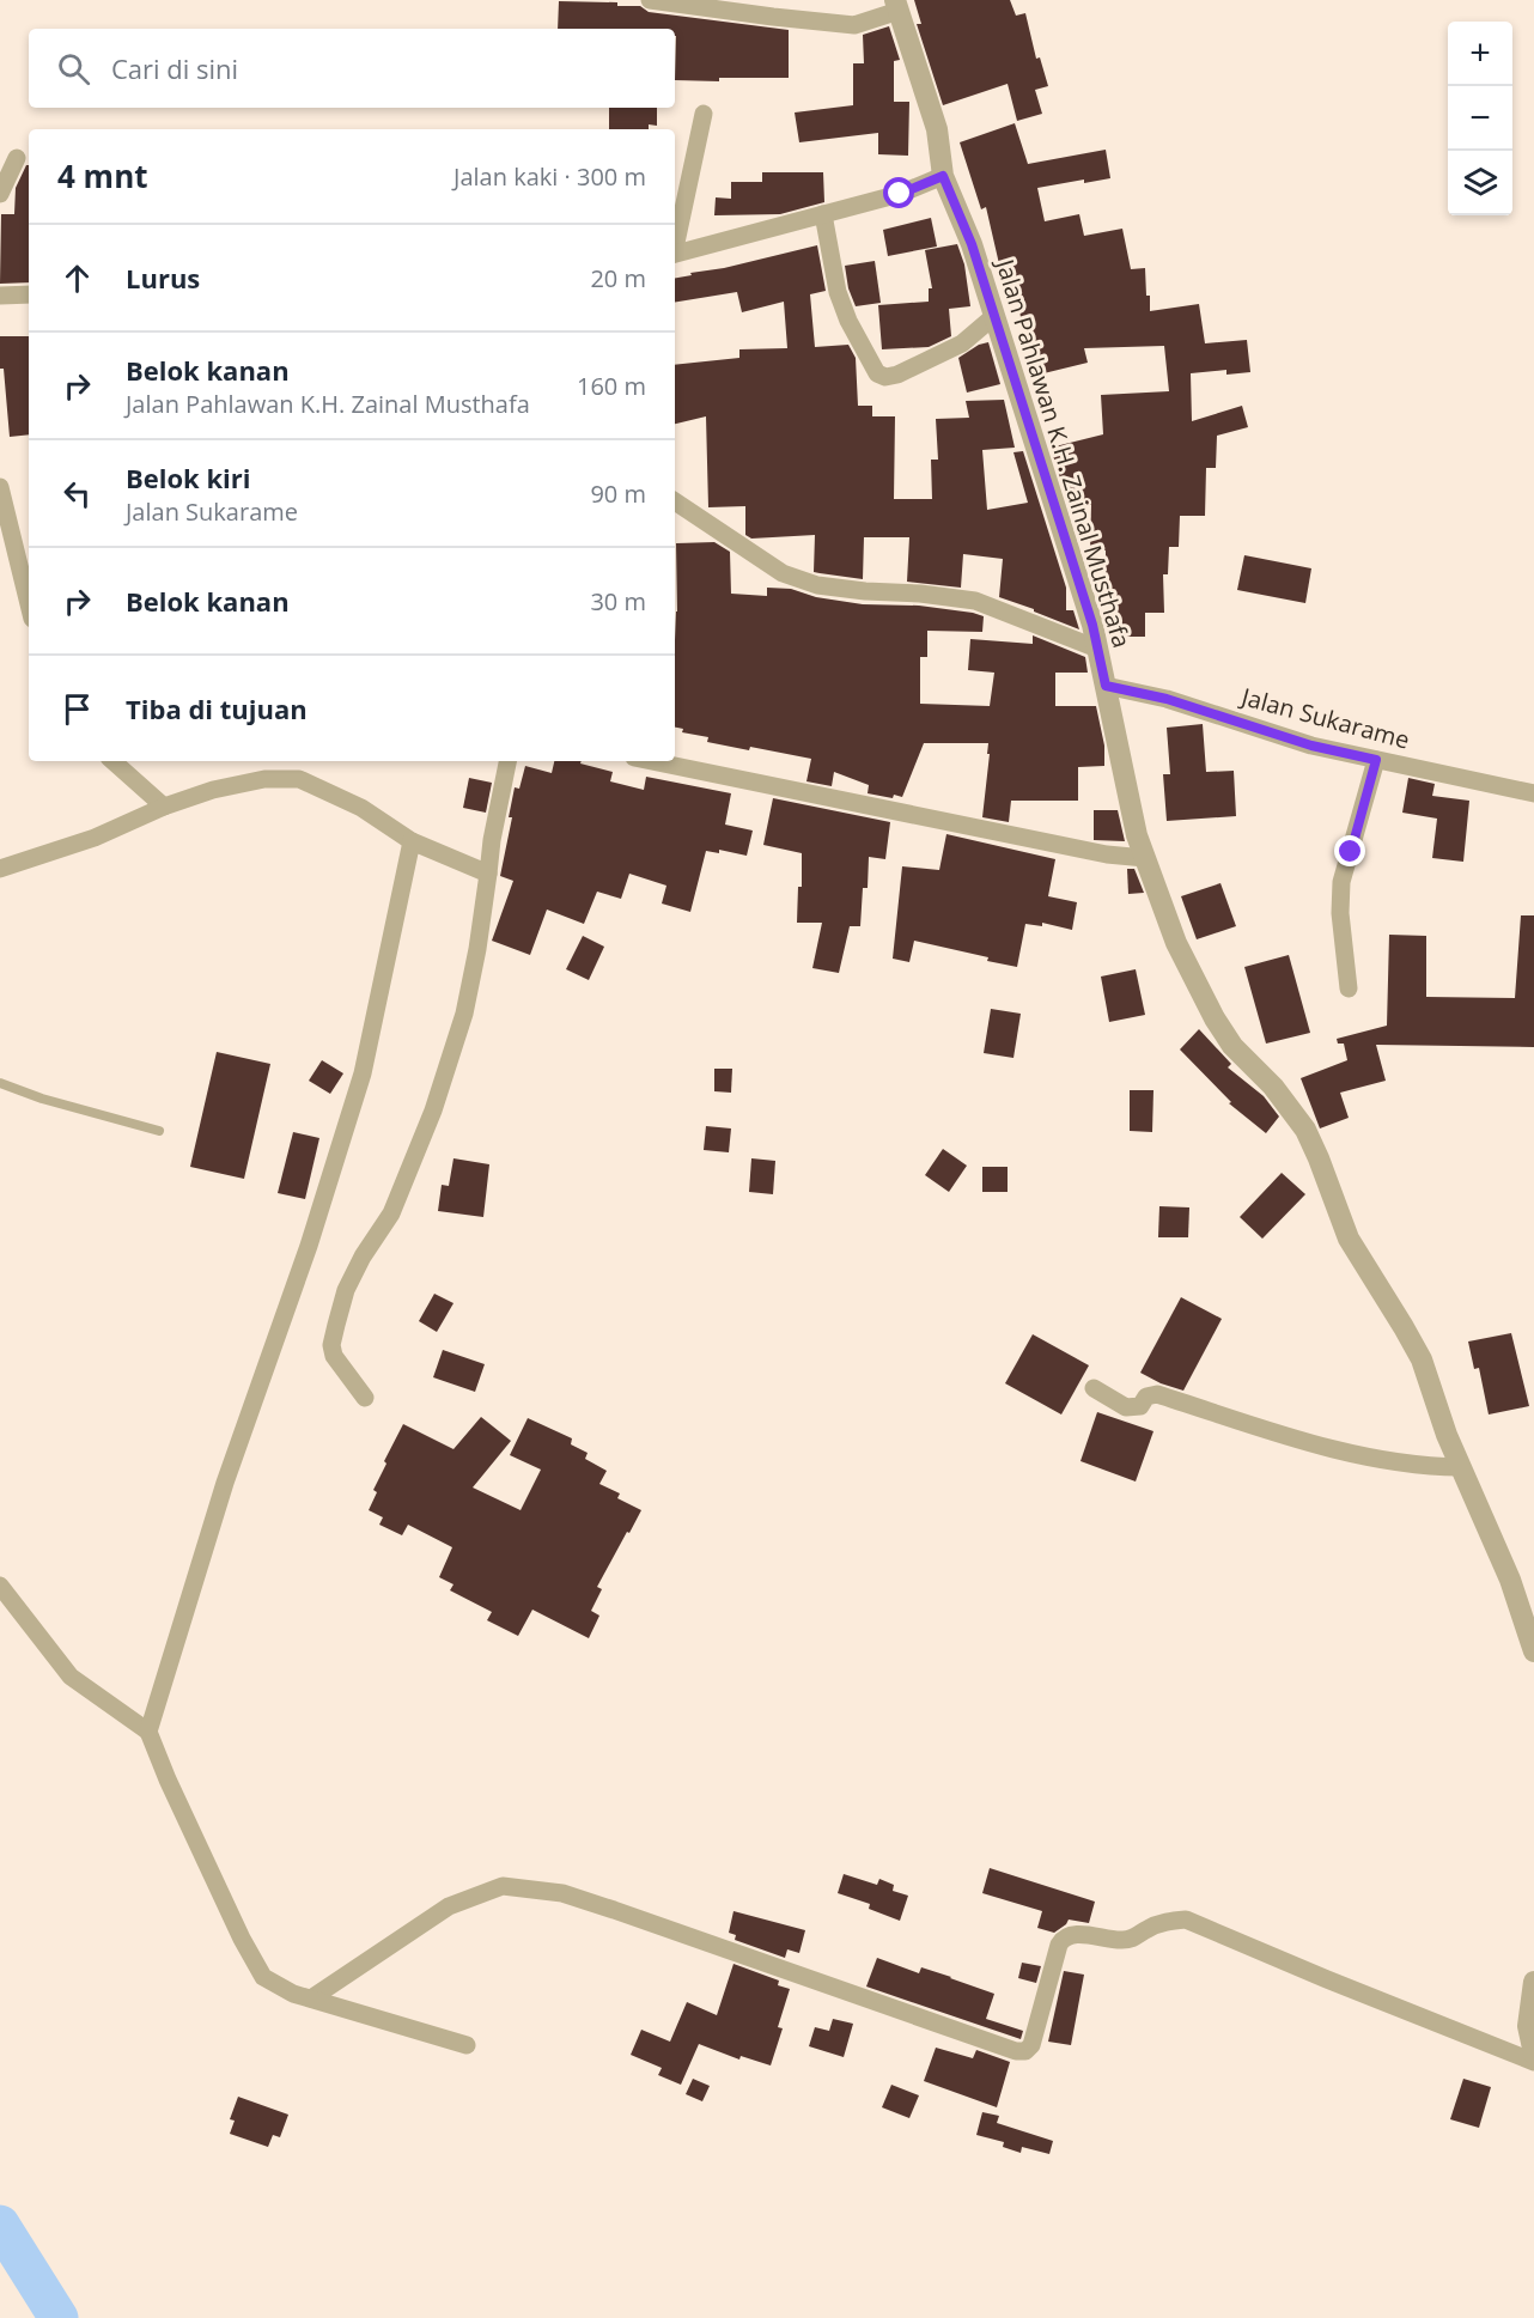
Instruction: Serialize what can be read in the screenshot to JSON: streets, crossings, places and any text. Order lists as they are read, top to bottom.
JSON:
{
  "streets": {
    "street": ["Jalan Pahlawan K.H. Zainal Musthafa", "Jalan Sukarame"]
  },
  "crossings": [
    ["Jalan Pahlawan K.H. Zainal Musthafa", "Jalan Sukarame"]
  ],
  "page": {
    "map_buttons": ["+", "−"],
    "search": "Cari di sini",
    "heading": ["4 mnt", "Jalan kaki · 300 m"],
    "list": [
      ["Lurus", "20 m"],
      ["Belok kanan", "Jalan Pahlawan K.H. Zainal Musthafa", "160 m"],
      ["Belok kiri", "Jalan Sukarame", "90 m"],
      ["Belok kanan", "30 m"],
      "Tiba di tujuan"
    ]
  }
}
